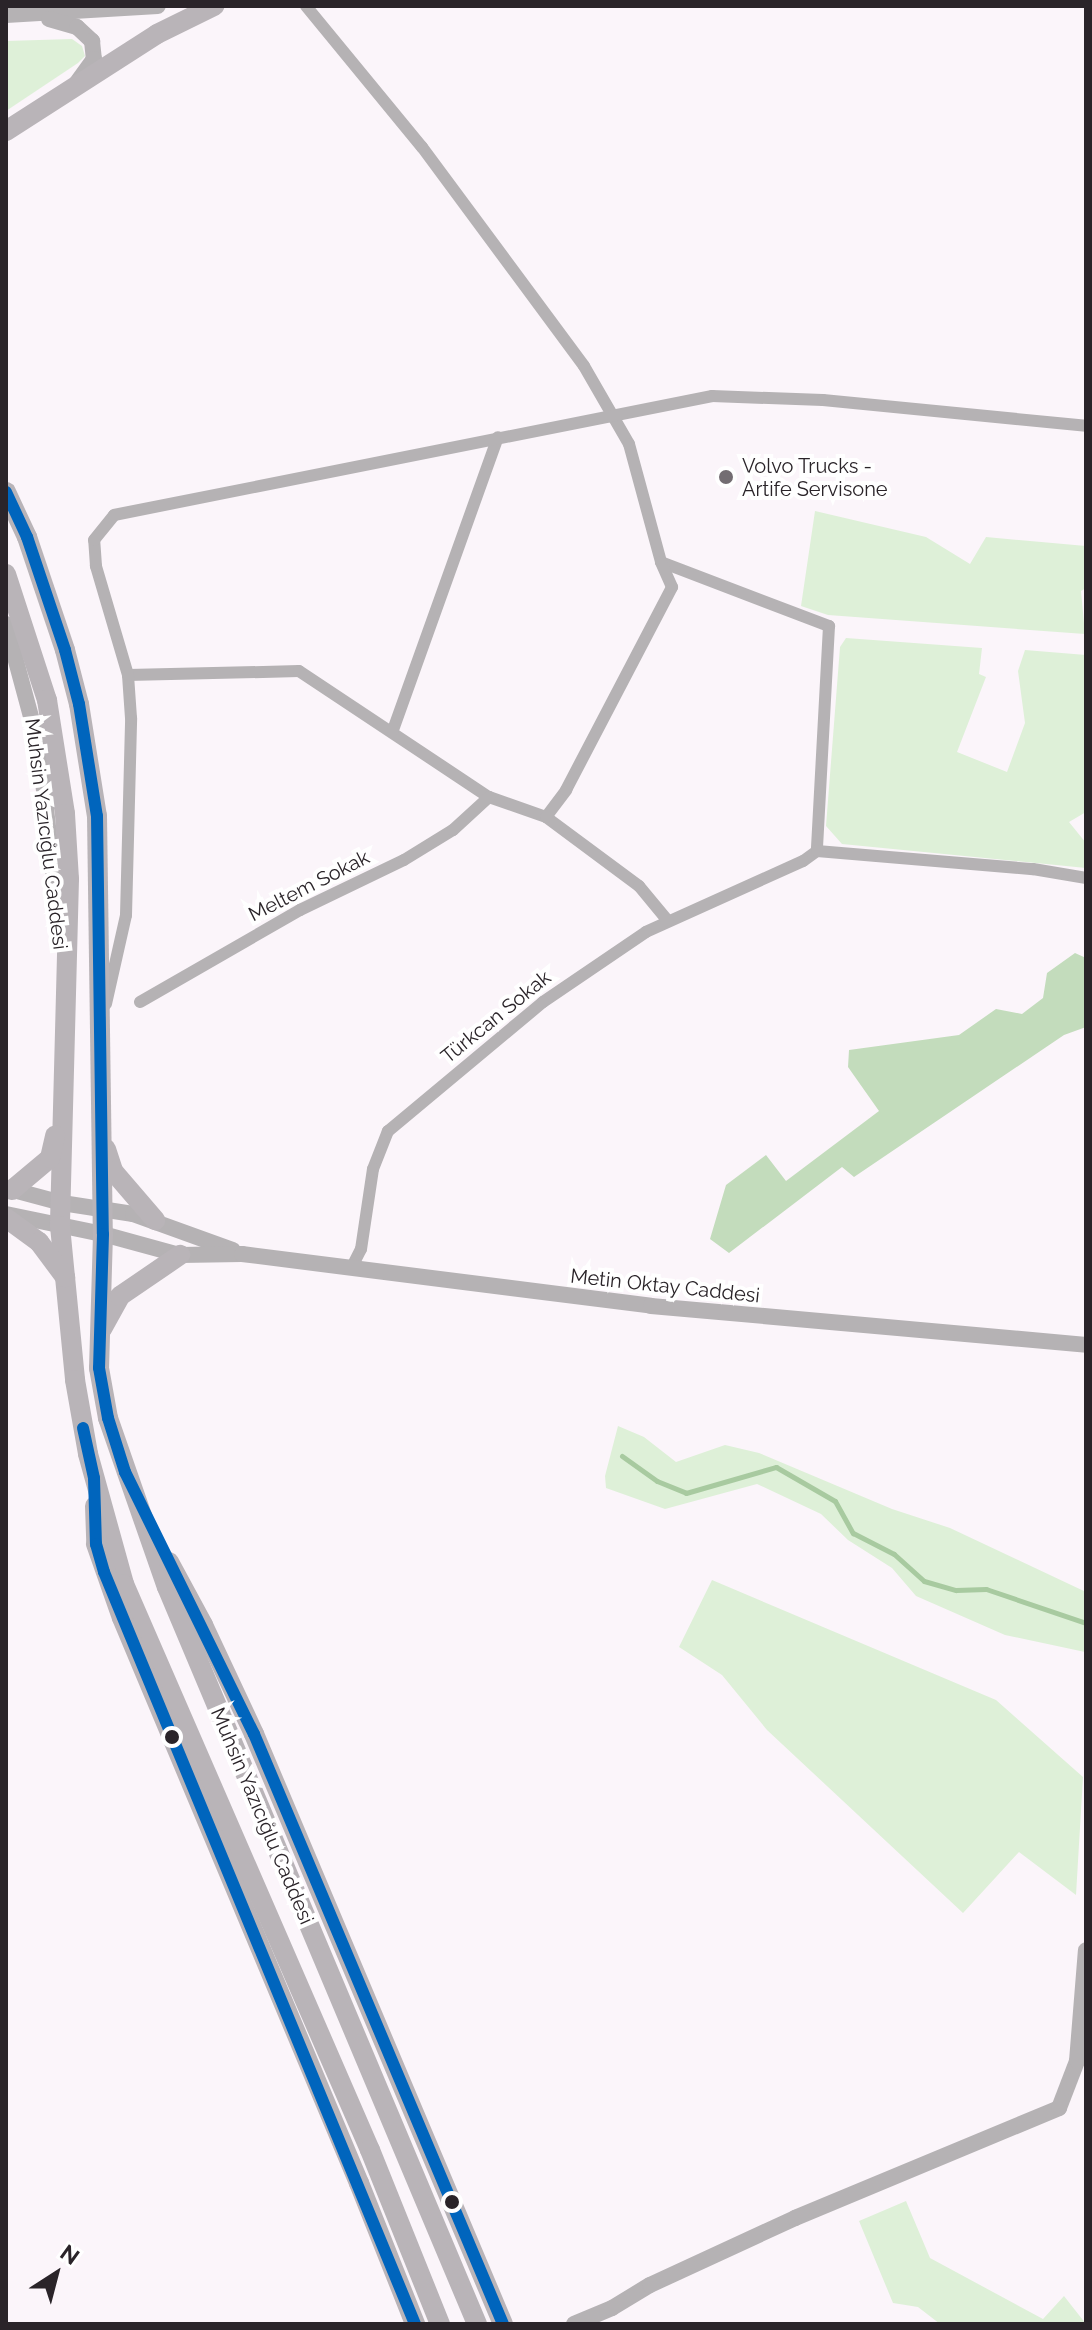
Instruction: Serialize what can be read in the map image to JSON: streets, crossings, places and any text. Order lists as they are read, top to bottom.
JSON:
{
  "streets": {
    "main road": ["Muhsin Yazıcığlu Caddesi"],
    "street": ["Meltem Sokak", "Türkcan Sokak", "Metin Oktay Caddesi"]
  },
  "crossings": [
    ["Muhsin Yazıcığlu Caddesi", "Metin Oktay Caddesi"],
    ["Türkcan Sokak", "Metin Oktay Caddesi"]
  ],
  "places": ["Volvo Trucks - Artife Servisone"],
  "north": "top right"
}
